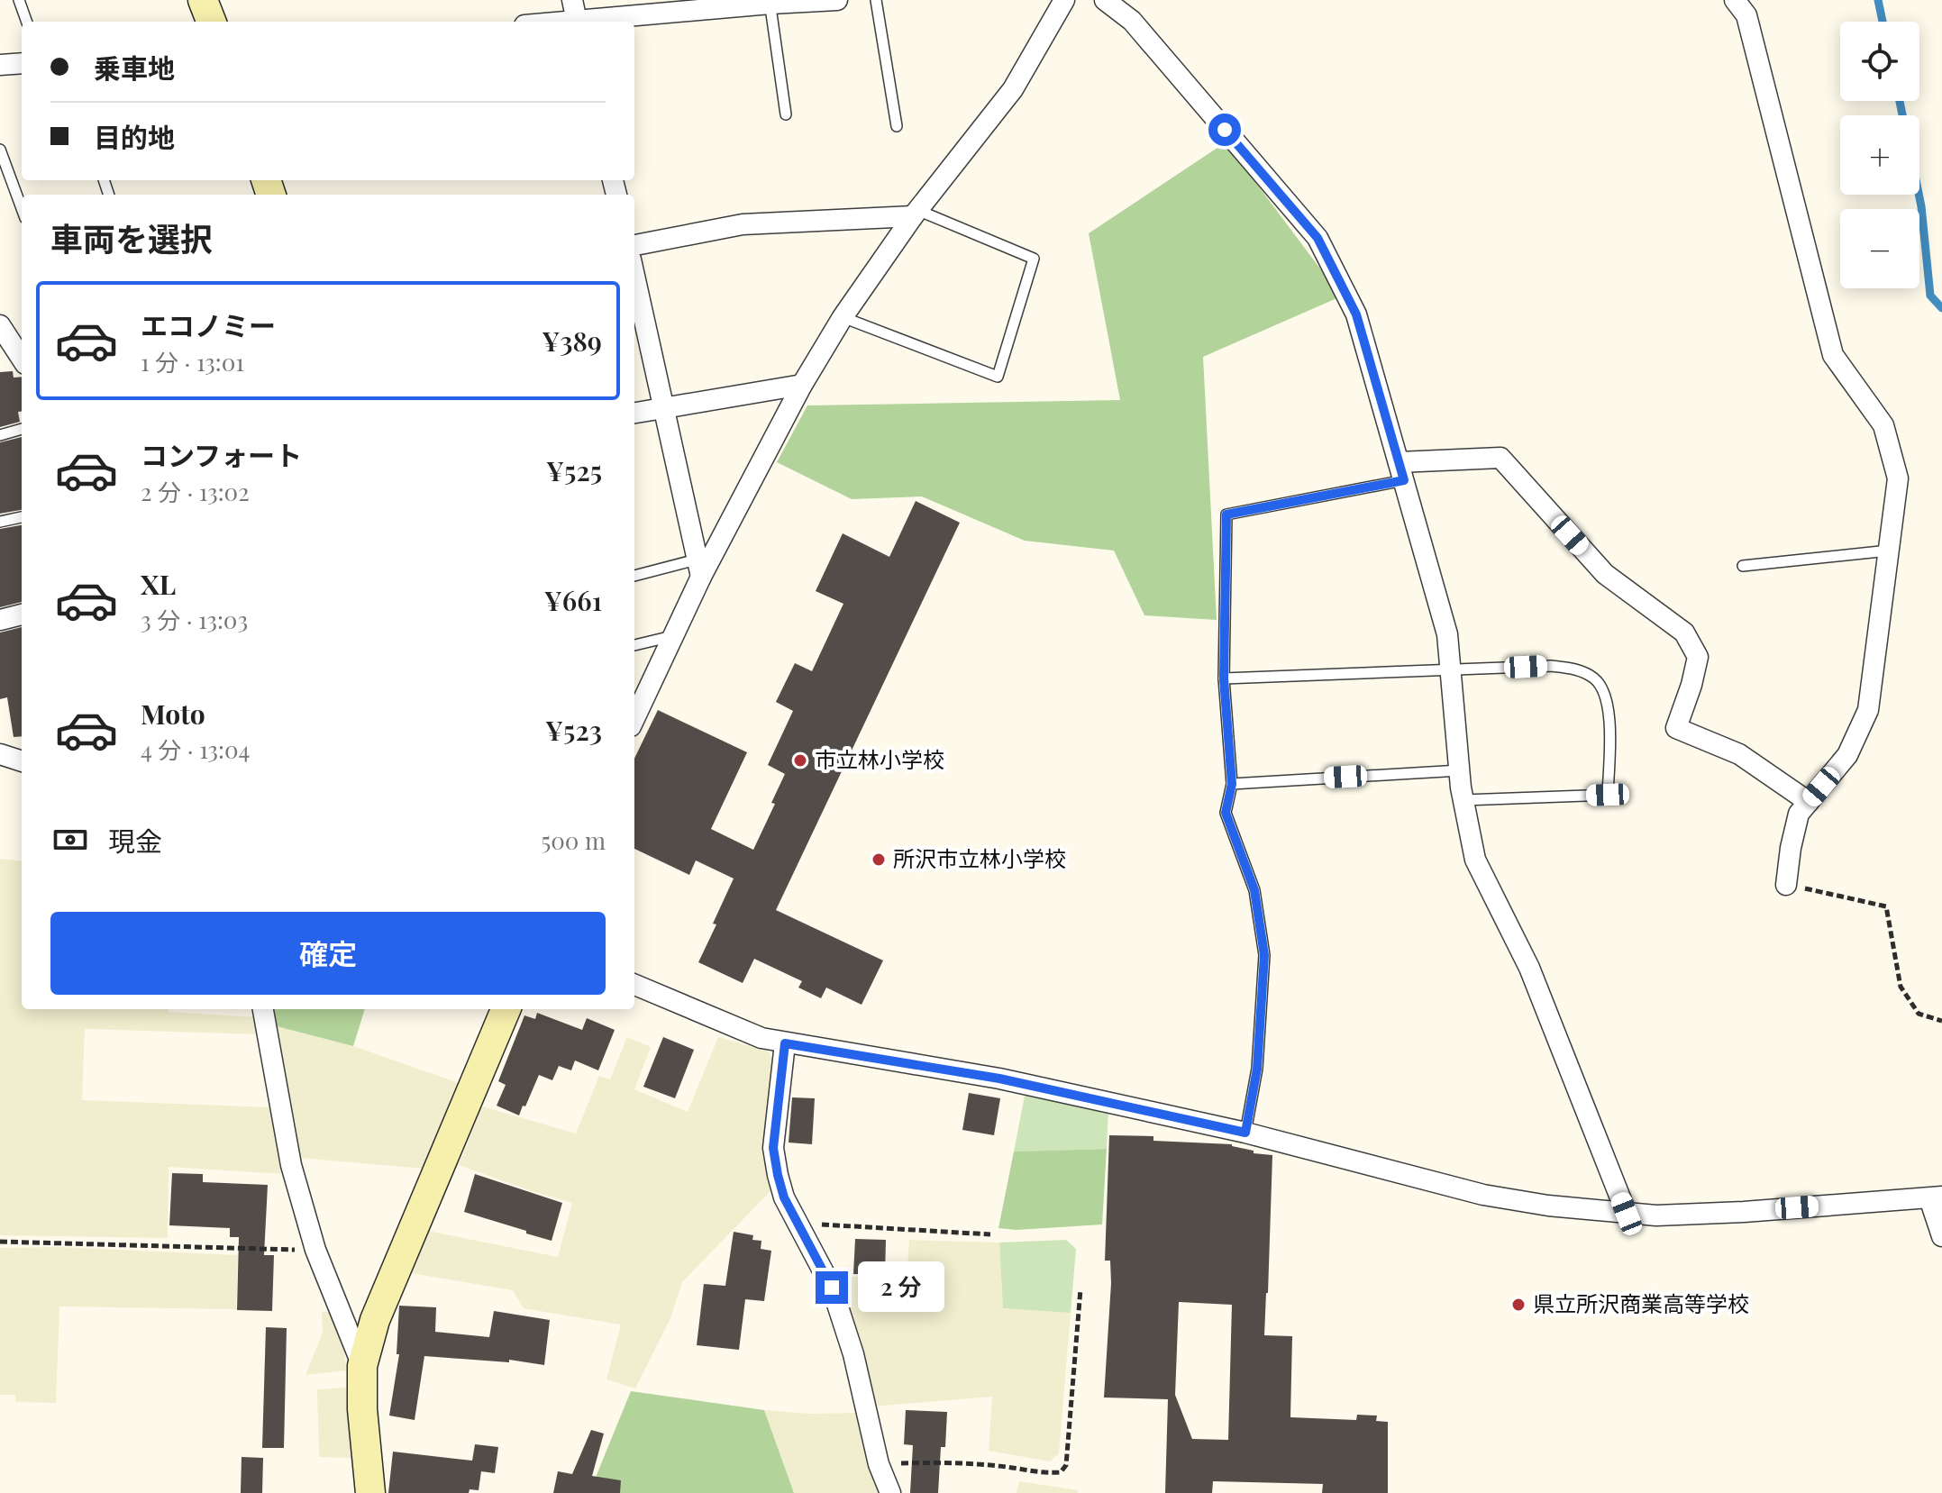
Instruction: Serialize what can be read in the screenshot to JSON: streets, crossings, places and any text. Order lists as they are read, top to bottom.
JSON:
{
  "places": ["市立林小学校", "所沢市立林小学校", "県立所沢商業高等学校"],
  "page": {
    "map_buttons": ["+", "−"],
    "banner": ["乗車地", "目的地"],
    "heading": "車両を選択",
    "list": [
      {
        "name": "エコノミー",
        "note": "1 分 · 13:01",
        "value": "¥389"
      },
      {
        "name": "コンフォート",
        "note": "2 分 · 13:02",
        "value": "¥525"
      },
      {
        "name": "XL",
        "note": "3 分 · 13:03",
        "value": "¥661"
      },
      {
        "name": "Moto",
        "note": "4 分 · 13:04",
        "value": "¥523"
      }
    ],
    "pay": ["現金", "500 m"],
    "buttons": "確定",
    "bubble": "2 分"
  }
}
